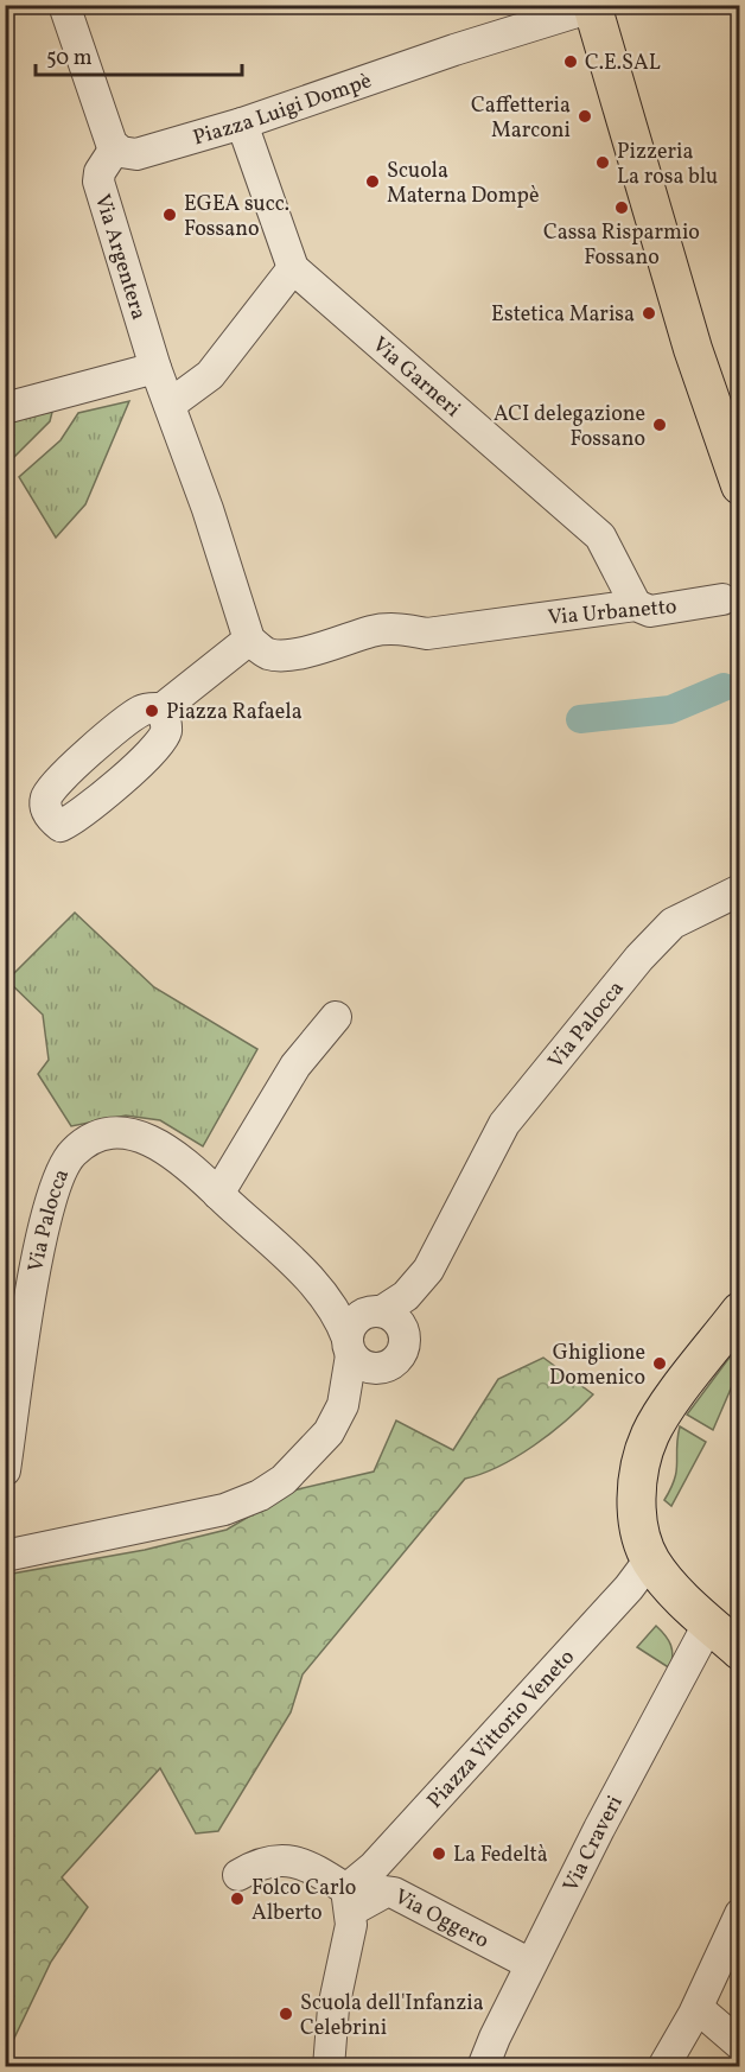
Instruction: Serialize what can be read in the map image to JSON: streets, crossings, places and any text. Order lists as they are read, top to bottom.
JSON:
{
  "streets": {
    "street": [
      "Piazza Luigi Dompè",
      "Via Argentera",
      "Via Garneri",
      "Via Urbanetto",
      "Via Palocca",
      "Piazza Vittorio Veneto",
      "Via Craveri",
      "Via Oggero"
    ]
  },
  "crossings": [
    ["Piazza Luigi Dompè", "Via Argentera"],
    ["Piazza Luigi Dompè", "Via Garneri"],
    ["Via Garneri", "Via Urbanetto"],
    ["Piazza Vittorio Veneto", "Via Oggero"],
    ["Via Craveri", "Via Oggero"]
  ],
  "places": [
    "C.E.SAL",
    "Caffetteria Marconi",
    "Pizzeria La rosa blu",
    "Scuola Materna Dompè",
    "Cassa Risparmio Fossano",
    "EGEA succ. Fossano",
    "Estetica Marisa",
    "ACI delegazione Fossano",
    "Piazza Rafaela",
    "Ghiglione Domenico",
    "La Fedeltà",
    "Folco Carlo Alberto",
    "Scuola dell'Infanzia Celebrini"
  ],
  "scale_bar": "50 m"
}
